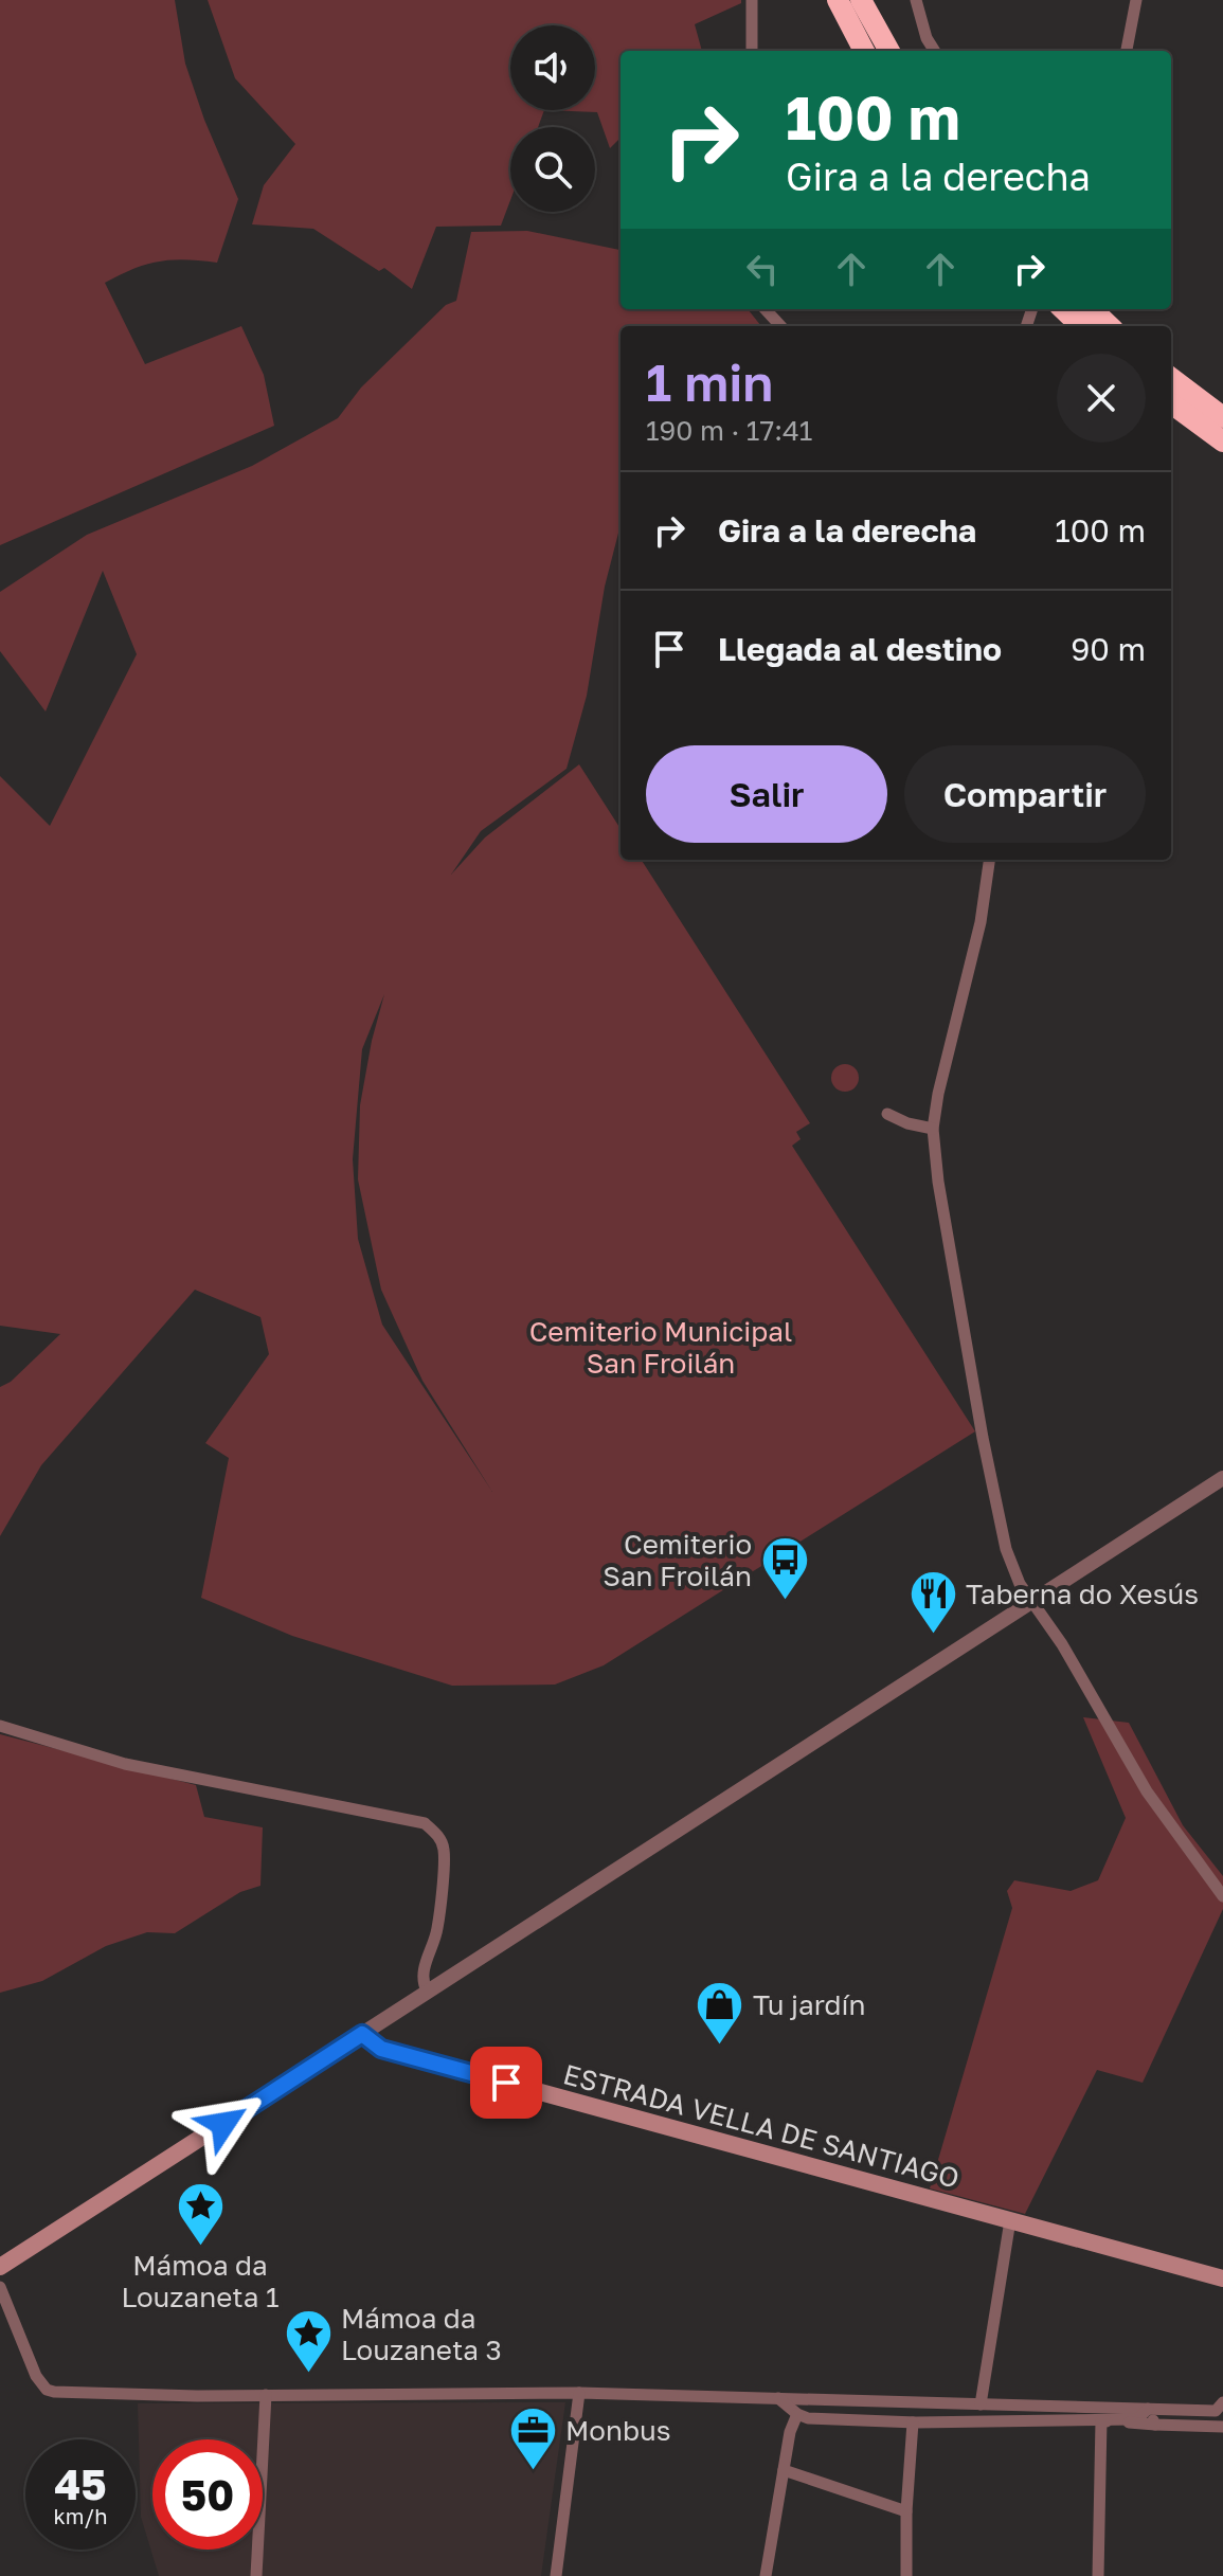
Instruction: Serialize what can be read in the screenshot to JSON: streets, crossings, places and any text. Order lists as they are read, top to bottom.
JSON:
{
  "streets": {
    "main road": ["ESTRADA VELLA DE SANTIAGO"]
  },
  "parks": ["Cemiterio Municipal San Froilán"],
  "places": {
    "bus stop": ["Cemiterio San Froilán"],
    "restaurant": ["Taberna do Xesús"],
    "shop": ["Tu jardín"],
    "place": ["Mámoa da Louzaneta 1", "Mámoa da Louzaneta 3"],
    "office": ["Monbus"]
  },
  "page": {
    "turn": ["100 m", "Gira a la derecha"],
    "heading": ["1 min", "190 m · 17:41"],
    "list": [
      {
        "name": "Gira a la derecha",
        "value": "100 m"
      },
      {
        "name": "Llegada al destino",
        "value": "90 m"
      }
    ],
    "buttons": ["Salir", "Compartir"],
    "speed": "45 km/h",
    "limit": "50"
  }
}
